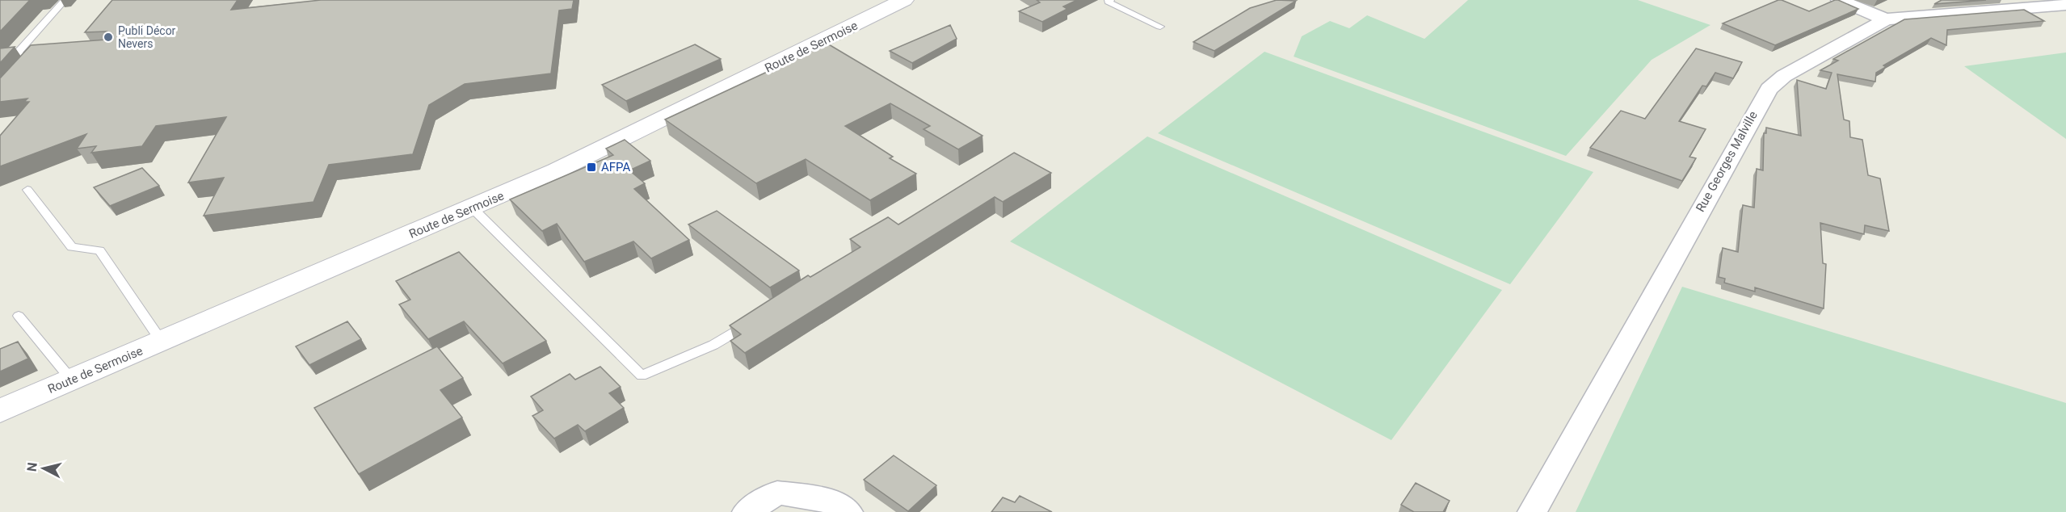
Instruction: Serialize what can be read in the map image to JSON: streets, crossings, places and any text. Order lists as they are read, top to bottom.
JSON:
{
  "streets": {
    "main road": ["Route de Sermoise"],
    "street": ["Rue Georges Malville"]
  },
  "places": {
    "other": ["Publi Décor Nevers"],
    "transit": ["AFPA"]
  },
  "north": "left"
}
